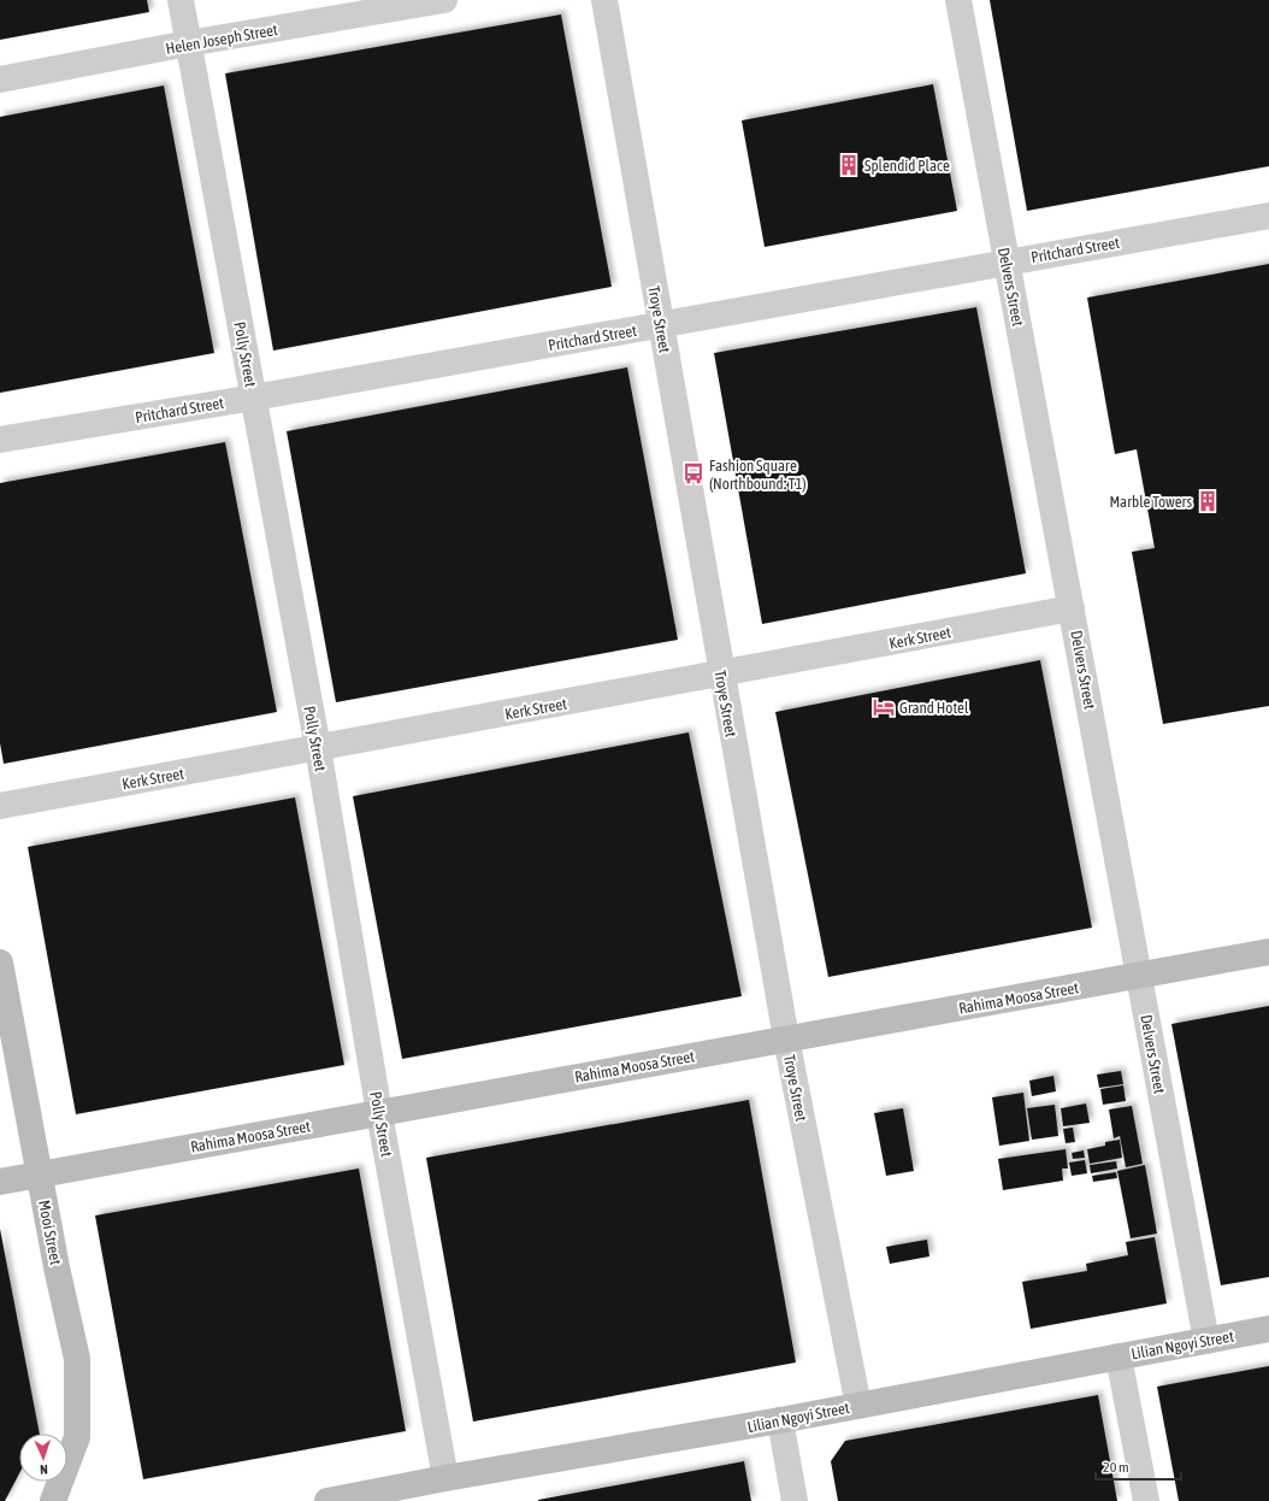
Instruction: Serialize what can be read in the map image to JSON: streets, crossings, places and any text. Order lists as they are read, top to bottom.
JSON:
{
  "streets": {
    "street": [
      "Helen Joseph Street",
      "Pritchard Street",
      "Delvers Street",
      "Troye Street",
      "Polly Street",
      "Kerk Street",
      "Rahima Moosa Street",
      "Mooi Street",
      "Lilian Ngoyi Street"
    ]
  },
  "crossings": [
    ["Helen Joseph Street", "Polly Street"],
    ["Pritchard Street", "Delvers Street"],
    ["Pritchard Street", "Troye Street"],
    ["Pritchard Street", "Polly Street"],
    ["Delvers Street", "Kerk Street"],
    ["Delvers Street", "Rahima Moosa Street"],
    ["Delvers Street", "Lilian Ngoyi Street"],
    ["Troye Street", "Kerk Street"],
    ["Troye Street", "Rahima Moosa Street"],
    ["Troye Street", "Lilian Ngoyi Street"],
    ["Polly Street", "Kerk Street"],
    ["Polly Street", "Rahima Moosa Street"],
    ["Polly Street", "Lilian Ngoyi Street"],
    ["Rahima Moosa Street", "Mooi Street"]
  ],
  "places": {
    "building": ["Splendid Place", "Marble Towers"],
    "bus stop": ["Fashion Square (Northbound: T1)"],
    "hotel": ["Grand Hotel"]
  },
  "scale_bar": "20 m",
  "north": "bottom"
}
